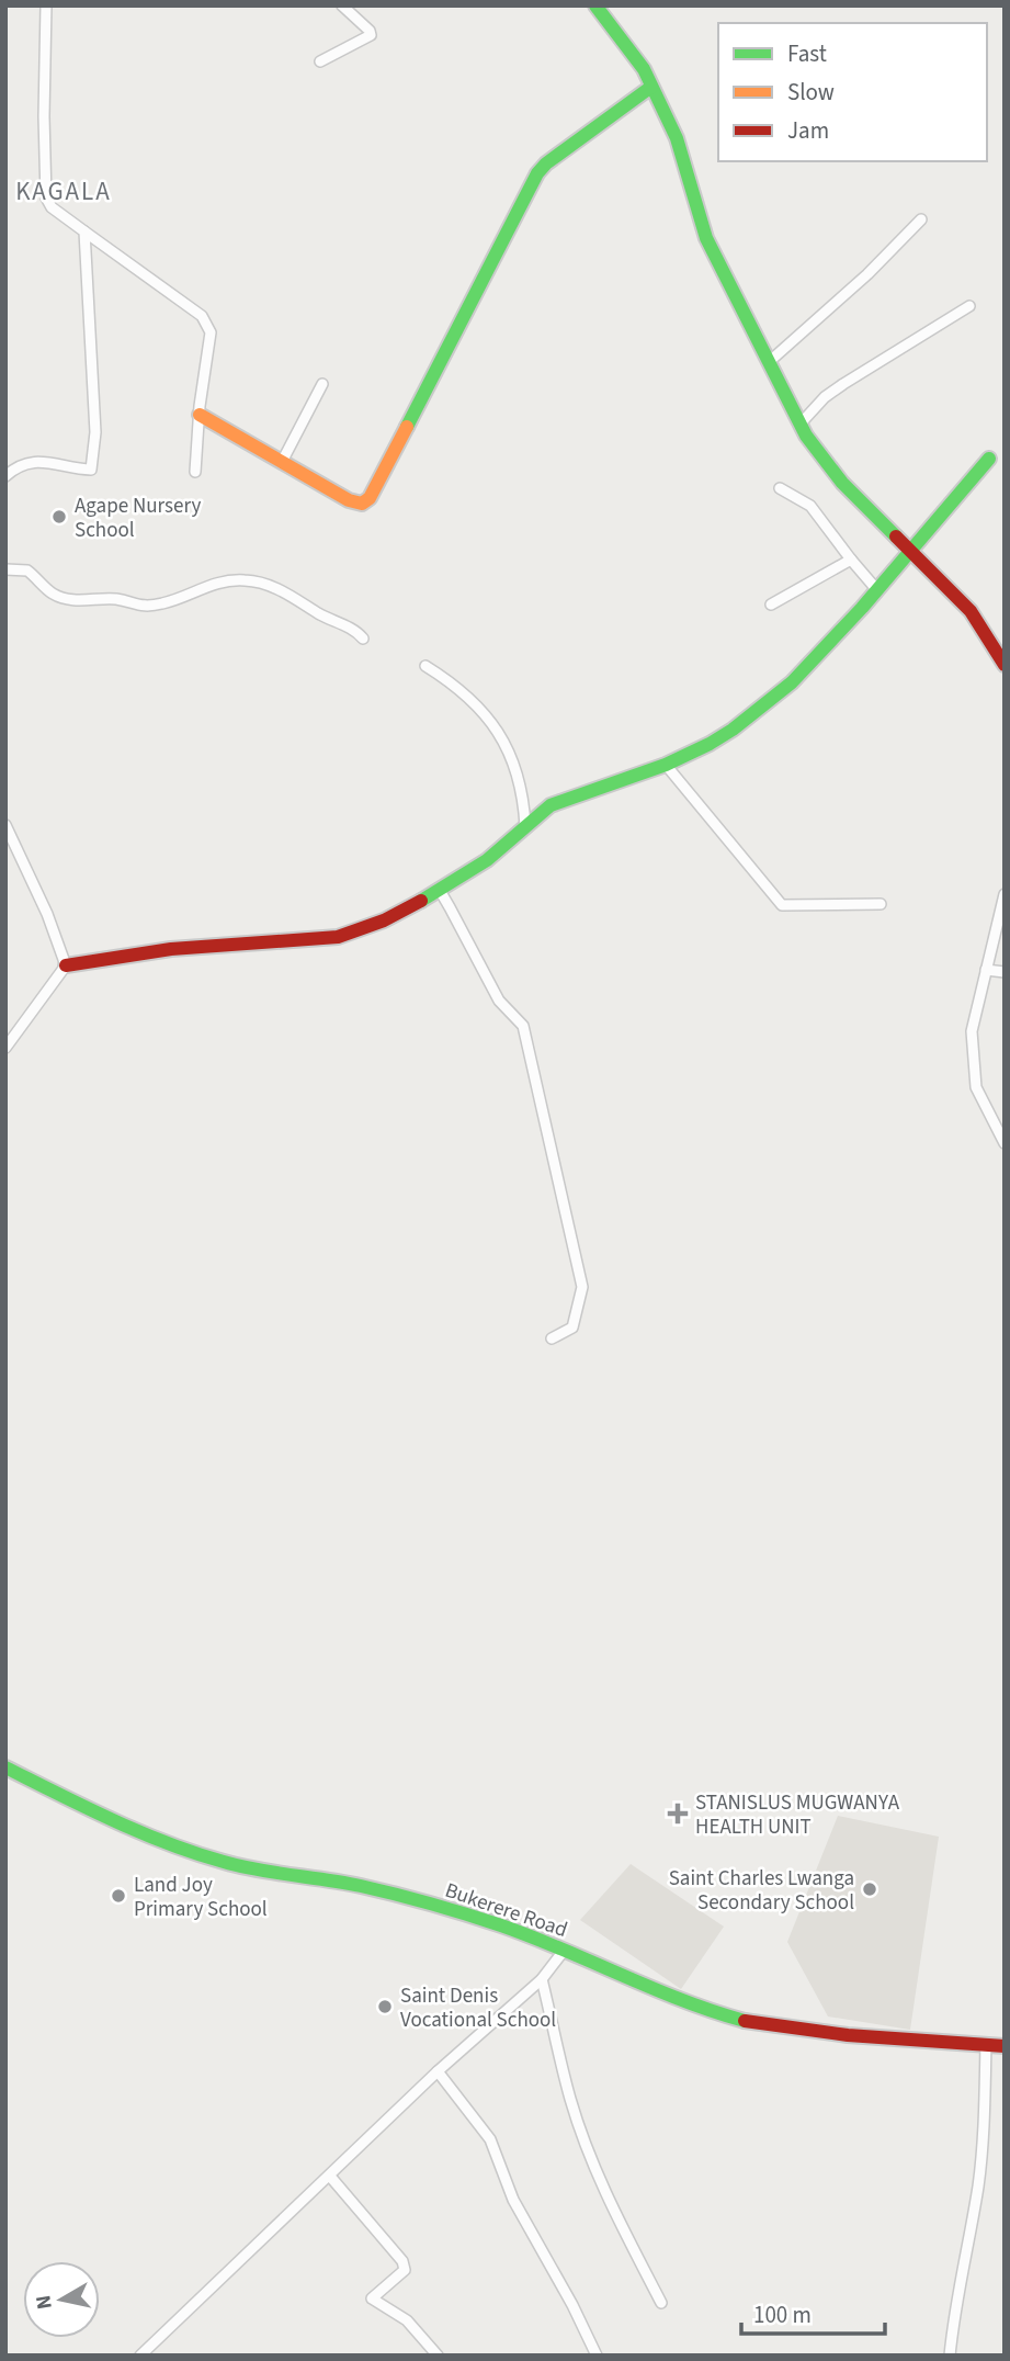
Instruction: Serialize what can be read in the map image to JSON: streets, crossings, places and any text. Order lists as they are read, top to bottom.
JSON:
{
  "streets": {
    "street": ["Bukerere Road"]
  },
  "districts": ["KAGALA"],
  "places": {
    "other": [
      "Agape Nursery School",
      "Saint Charles Lwanga Secondary School",
      "Land Joy Primary School",
      "Saint Denis Vocational School"
    ],
    "health": ["STANISLUS MUGWANYA HEALTH UNIT"]
  },
  "legend": ["Fast", "Slow", "Jam"],
  "scale_bar": "100 m",
  "north": "left"
}
